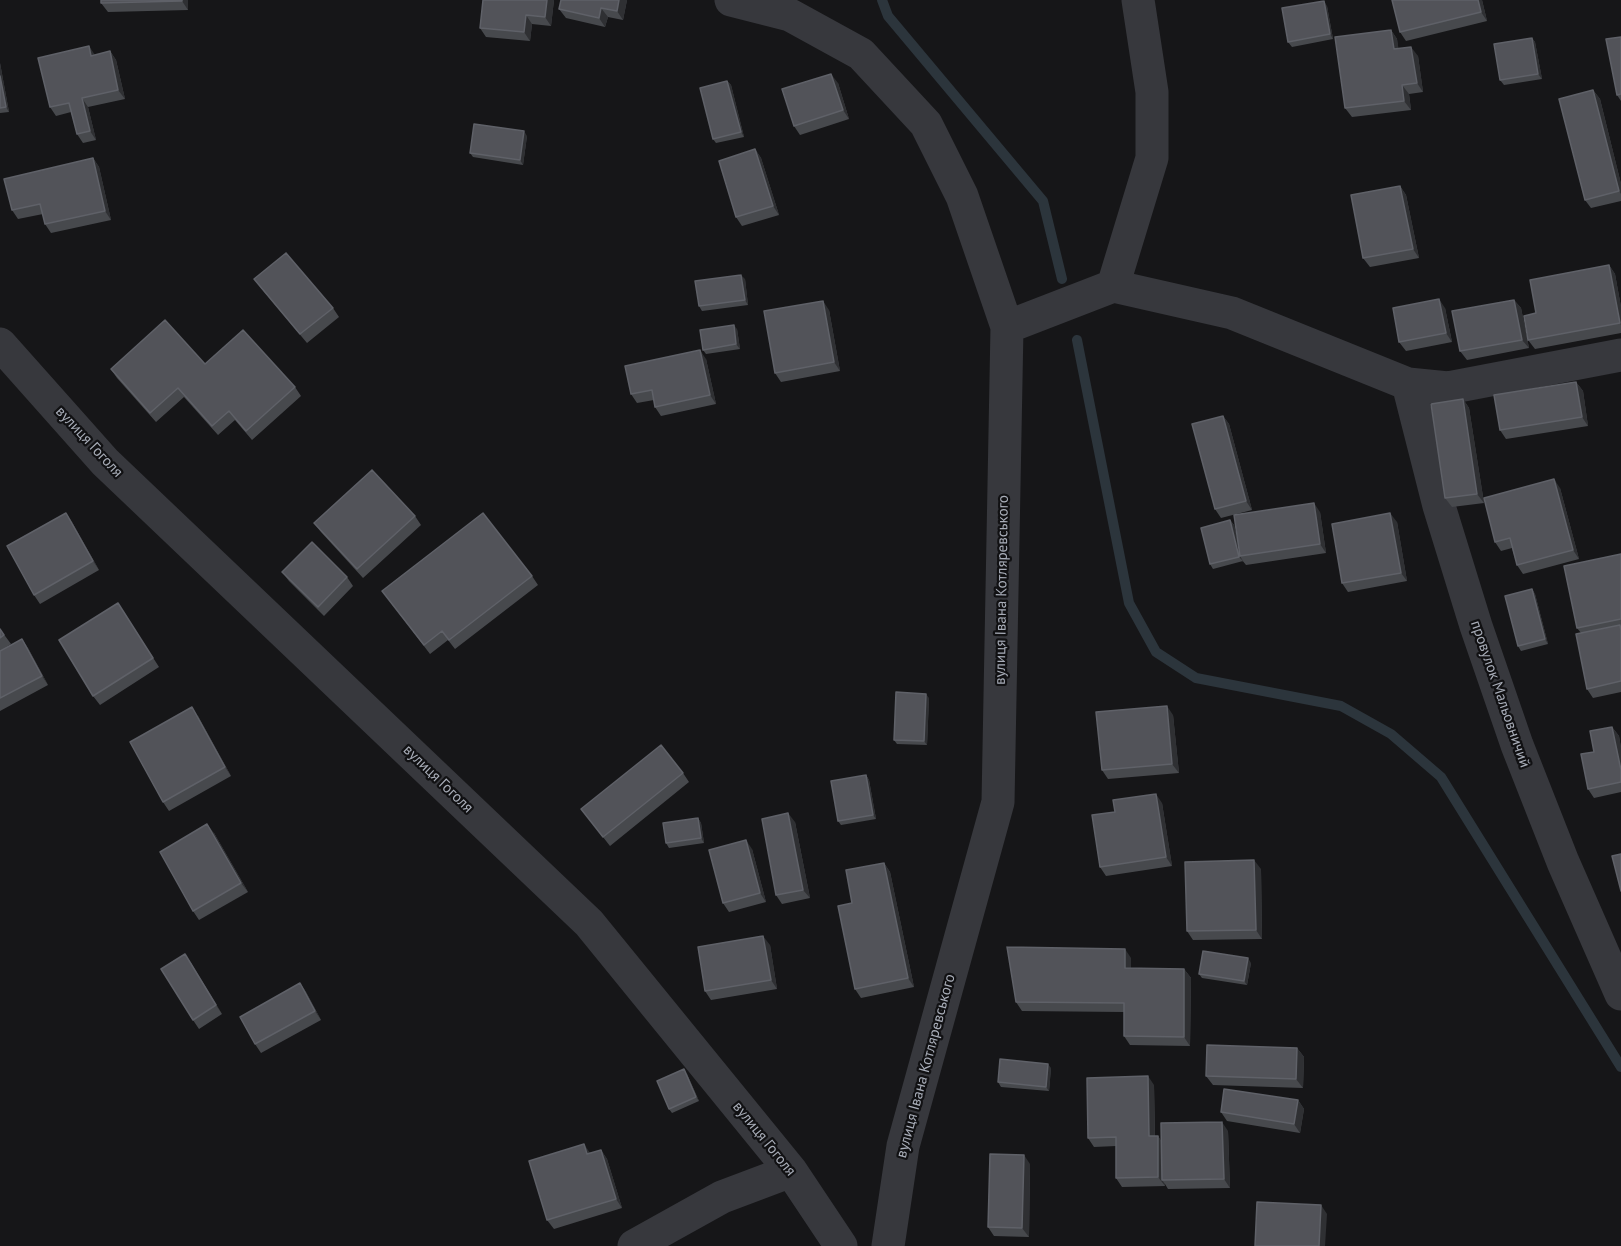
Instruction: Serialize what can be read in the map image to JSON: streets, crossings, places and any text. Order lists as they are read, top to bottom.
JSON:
{
  "streets": {
    "street": ["вулиця Гоголя", "вулиця Івана Котляревського", "провулок Мальовничий"]
  }
}
